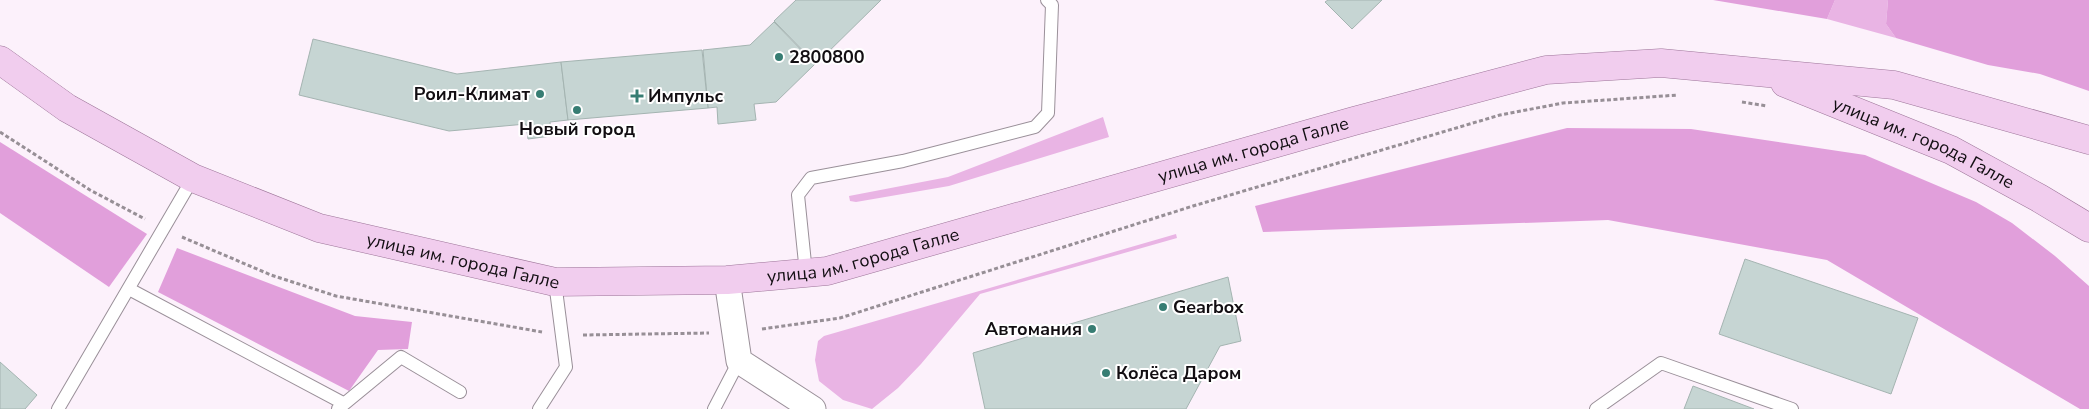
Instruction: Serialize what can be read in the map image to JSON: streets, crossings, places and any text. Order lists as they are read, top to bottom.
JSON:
{
  "streets": {
    "main road": ["улица им. города Галле"]
  },
  "places": {
    "other": [
      "2800800",
      "Роил-Климат",
      "Новый город",
      "Gearbox",
      "Автомания",
      "Колёса Даром"
    ],
    "health": ["Импульс"]
  }
}
